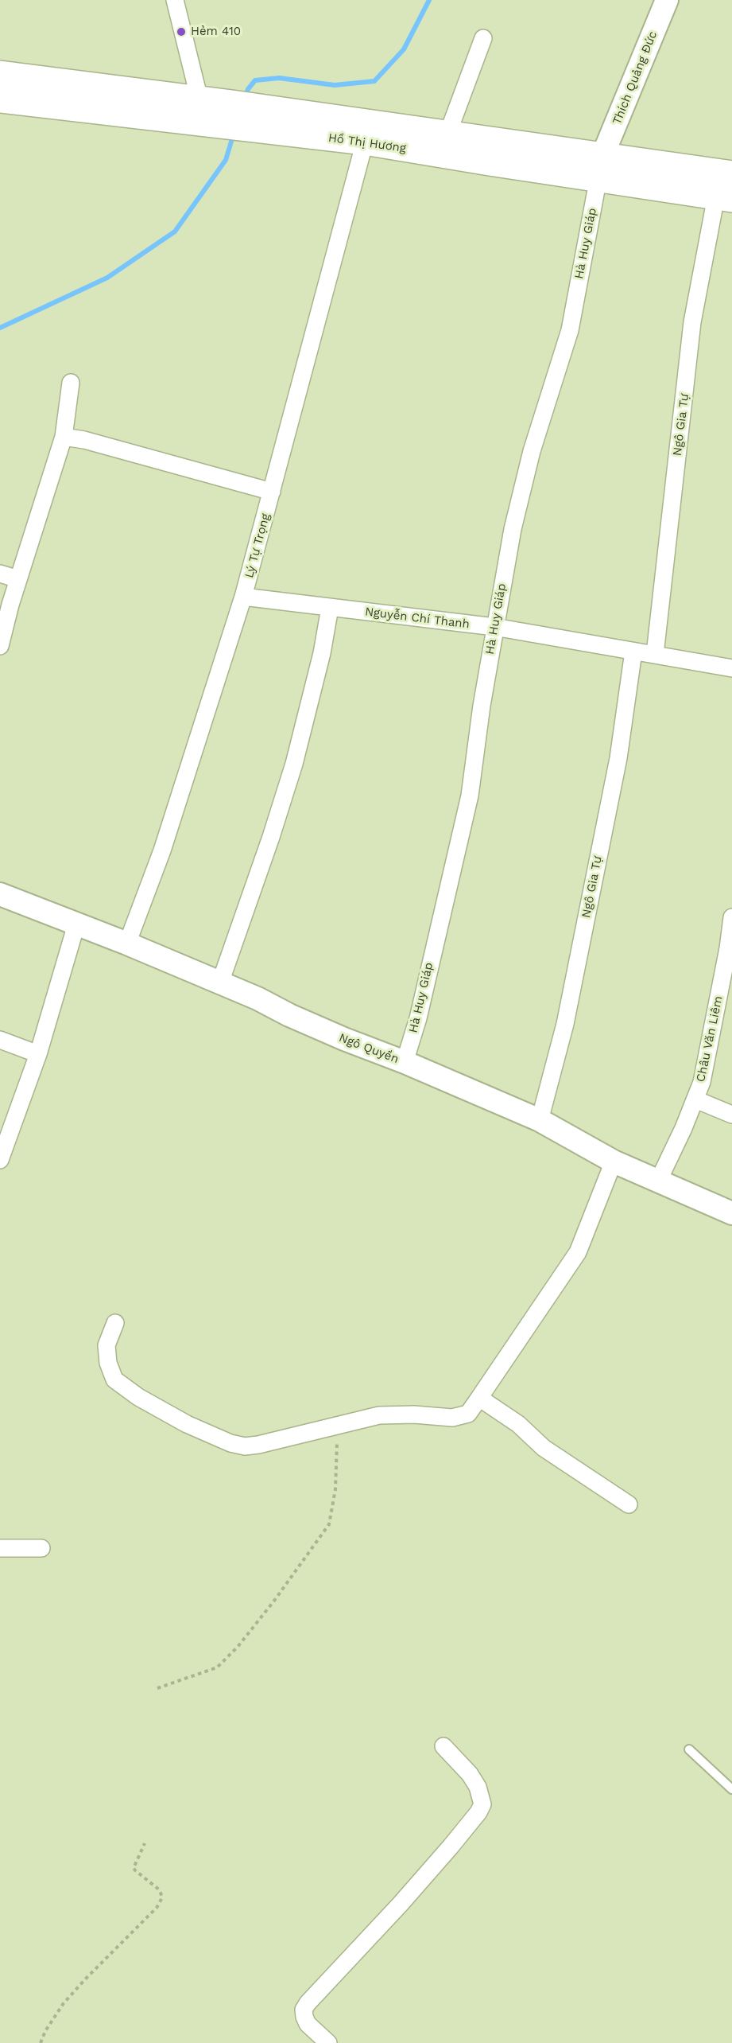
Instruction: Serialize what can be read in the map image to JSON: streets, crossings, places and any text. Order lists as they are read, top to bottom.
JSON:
{
  "streets": {
    "main road": ["Hồ Thị Hương"],
    "street": [
      "Thích Quảng Đức",
      "Hà Huy Giáp",
      "Ngô Gia Tự",
      "Lý Tự Trọng",
      "Nguyễn Chí Thanh",
      "Châu Văn Liêm",
      "Ngô Quyền"
    ]
  },
  "crossings": [
    ["Thích Quảng Đức", "Hồ Thị Hương"],
    ["Thích Quảng Đức", "Hà Huy Giáp"],
    ["Hồ Thị Hương", "Hà Huy Giáp"],
    ["Hồ Thị Hương", "Ngô Gia Tự"],
    ["Hồ Thị Hương", "Lý Tự Trọng"],
    ["Hà Huy Giáp", "Nguyễn Chí Thanh"],
    ["Hà Huy Giáp", "Ngô Quyền"],
    ["Ngô Gia Tự", "Nguyễn Chí Thanh"],
    ["Ngô Gia Tự", "Ngô Quyền"],
    ["Lý Tự Trọng", "Nguyễn Chí Thanh"],
    ["Lý Tự Trọng", "Ngô Quyền"],
    ["Châu Văn Liêm", "Ngô Quyền"]
  ],
  "places": ["Hẻm 410"]
}
